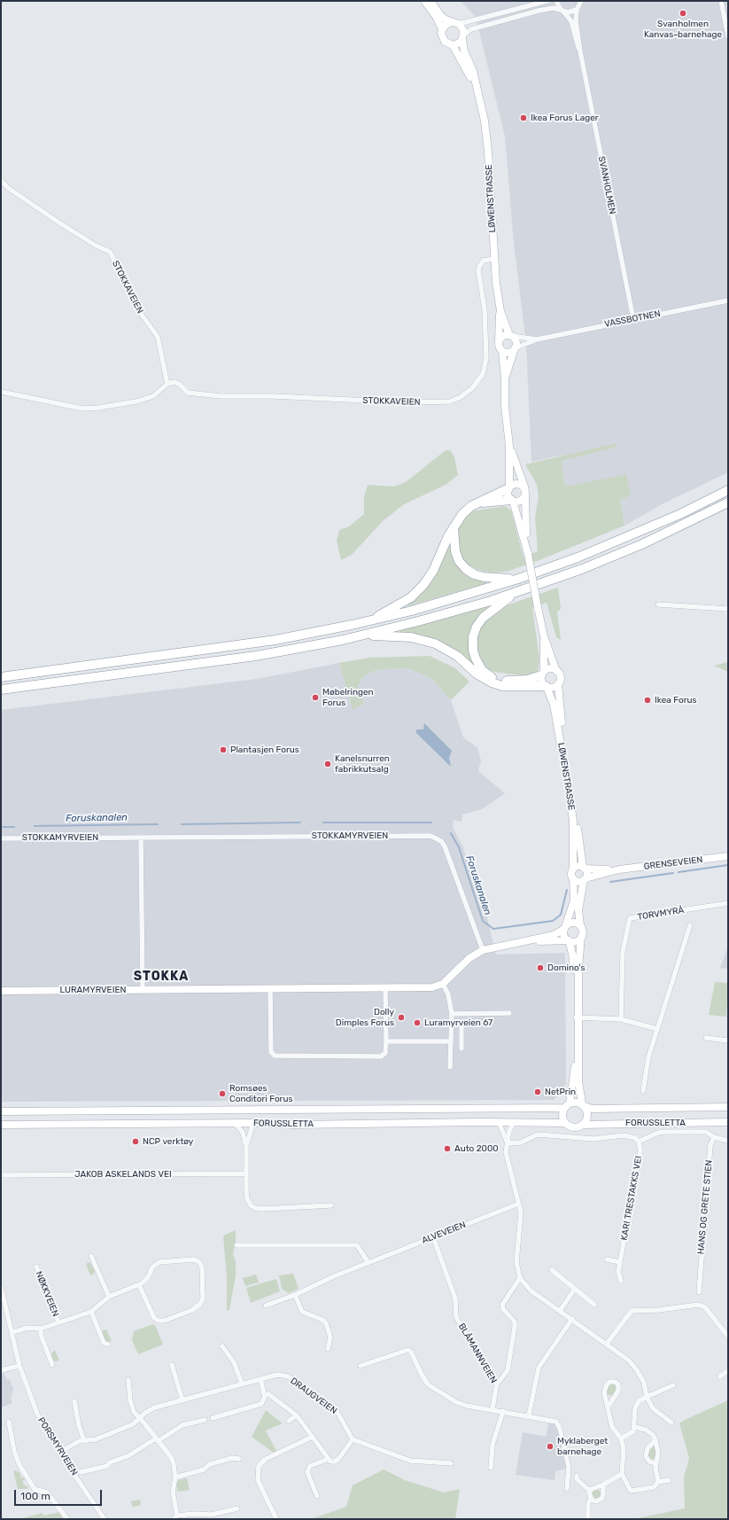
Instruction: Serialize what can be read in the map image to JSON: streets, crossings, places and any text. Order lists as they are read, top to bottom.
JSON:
{
  "streets": {
    "main road": [
      "LØWENSTRASSE",
      "GRENSEVEIEN",
      "LURAMYRVEIEN",
      "FORUSSLETTA"
    ],
    "street": [
      "SVANHOLMEN",
      "STOKKAVEIEN",
      "VASSBOTNEN",
      "STOKKAMYRVEIEN",
      "TORVMYRÅ",
      "JAKOB ASKELANDS VEI",
      "KARI TRESTAKKS VEI",
      "HANS OG GRETE STIEN",
      "ALVEVEIEN",
      "NØKKVEIEN",
      "BLÅMANNVEIEN",
      "DRAUGVEIEN",
      "PORSMYRVEIEN"
    ]
  },
  "crossings": [
    ["SVANHOLMEN", "VASSBOTNEN"],
    ["LØWENSTRASSE", "STOKKAVEIEN"],
    ["LØWENSTRASSE", "VASSBOTNEN"],
    ["LØWENSTRASSE", "GRENSEVEIEN"],
    ["ALVEVEIEN", "BLÅMANNVEIEN"],
    ["NØKKVEIEN", "PORSMYRVEIEN"],
    ["DRAUGVEIEN", "PORSMYRVEIEN"]
  ],
  "districts": ["STOKKA"],
  "water": ["Foruskanalen"],
  "places": [
    "Svanholmen Kanvas-barnehage",
    "Ikea Forus Lager",
    "Møbelringen Forus",
    "Ikea Forus",
    "Plantasjen Forus",
    "Kanelsnurren fabrikkutsalg",
    "Domino's",
    "Dolly Dimples Forus",
    "Luramyrveien 67",
    "NetPrin",
    "Romsøes Conditori Forus",
    "NCP verktøy",
    "Auto 2000",
    "Myklaberget barnehage"
  ],
  "scale_bar": "100 m"
}
